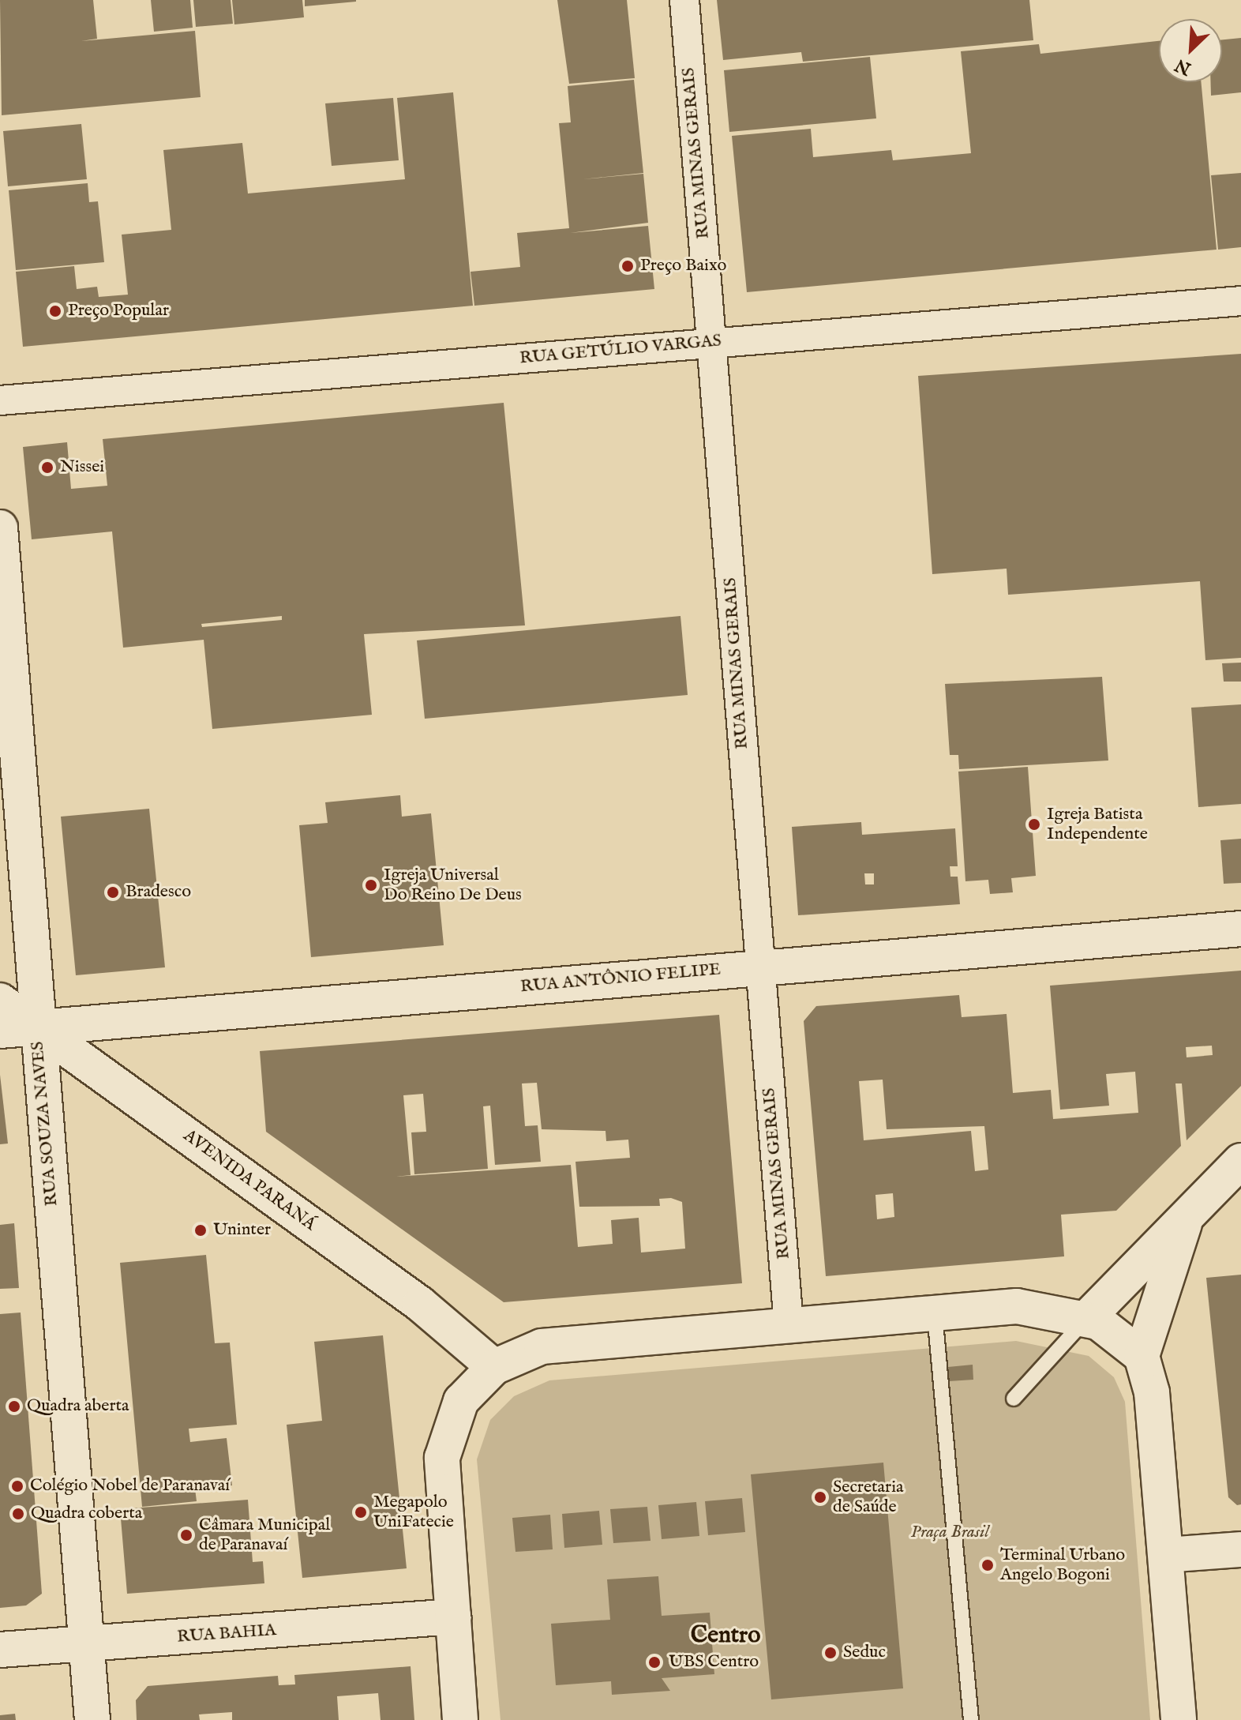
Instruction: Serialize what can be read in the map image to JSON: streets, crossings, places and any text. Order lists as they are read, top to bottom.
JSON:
{
  "streets": {
    "street": [
      "RUA MINAS GERAIS",
      "RUA GETÚLIO VARGAS",
      "RUA ANTÔNIO FELIPE",
      "RUA SOUZA NAVES",
      "AVENIDA PARANÁ",
      "RUA BAHIA"
    ]
  },
  "crossings": [
    ["RUA MINAS GERAIS", "RUA GETÚLIO VARGAS"],
    ["RUA MINAS GERAIS", "RUA ANTÔNIO FELIPE"],
    ["RUA ANTÔNIO FELIPE", "RUA SOUZA NAVES"],
    ["RUA ANTÔNIO FELIPE", "AVENIDA PARANÁ"],
    ["RUA SOUZA NAVES", "AVENIDA PARANÁ"],
    ["RUA SOUZA NAVES", "RUA BAHIA"]
  ],
  "districts": ["Centro"],
  "parks": ["Praça Brasil"],
  "places": [
    "Preço Baixo",
    "Preço Popular",
    "Nissei",
    "Igreja Batista Independente",
    "Igreja Universal Do Reino De Deus",
    "Bradesco",
    "Uninter",
    "Quadra aberta",
    "Colégio Nobel de Paranavaí",
    "Secretaria de Saúde",
    "Megapolo UniFatecie",
    "Quadra coberta",
    "Câmara Municipal de Paranavaí",
    "Terminal Urbano Angelo Bogoni",
    "Seduc",
    "UBS Centro"
  ],
  "north": "bottom left"
}
